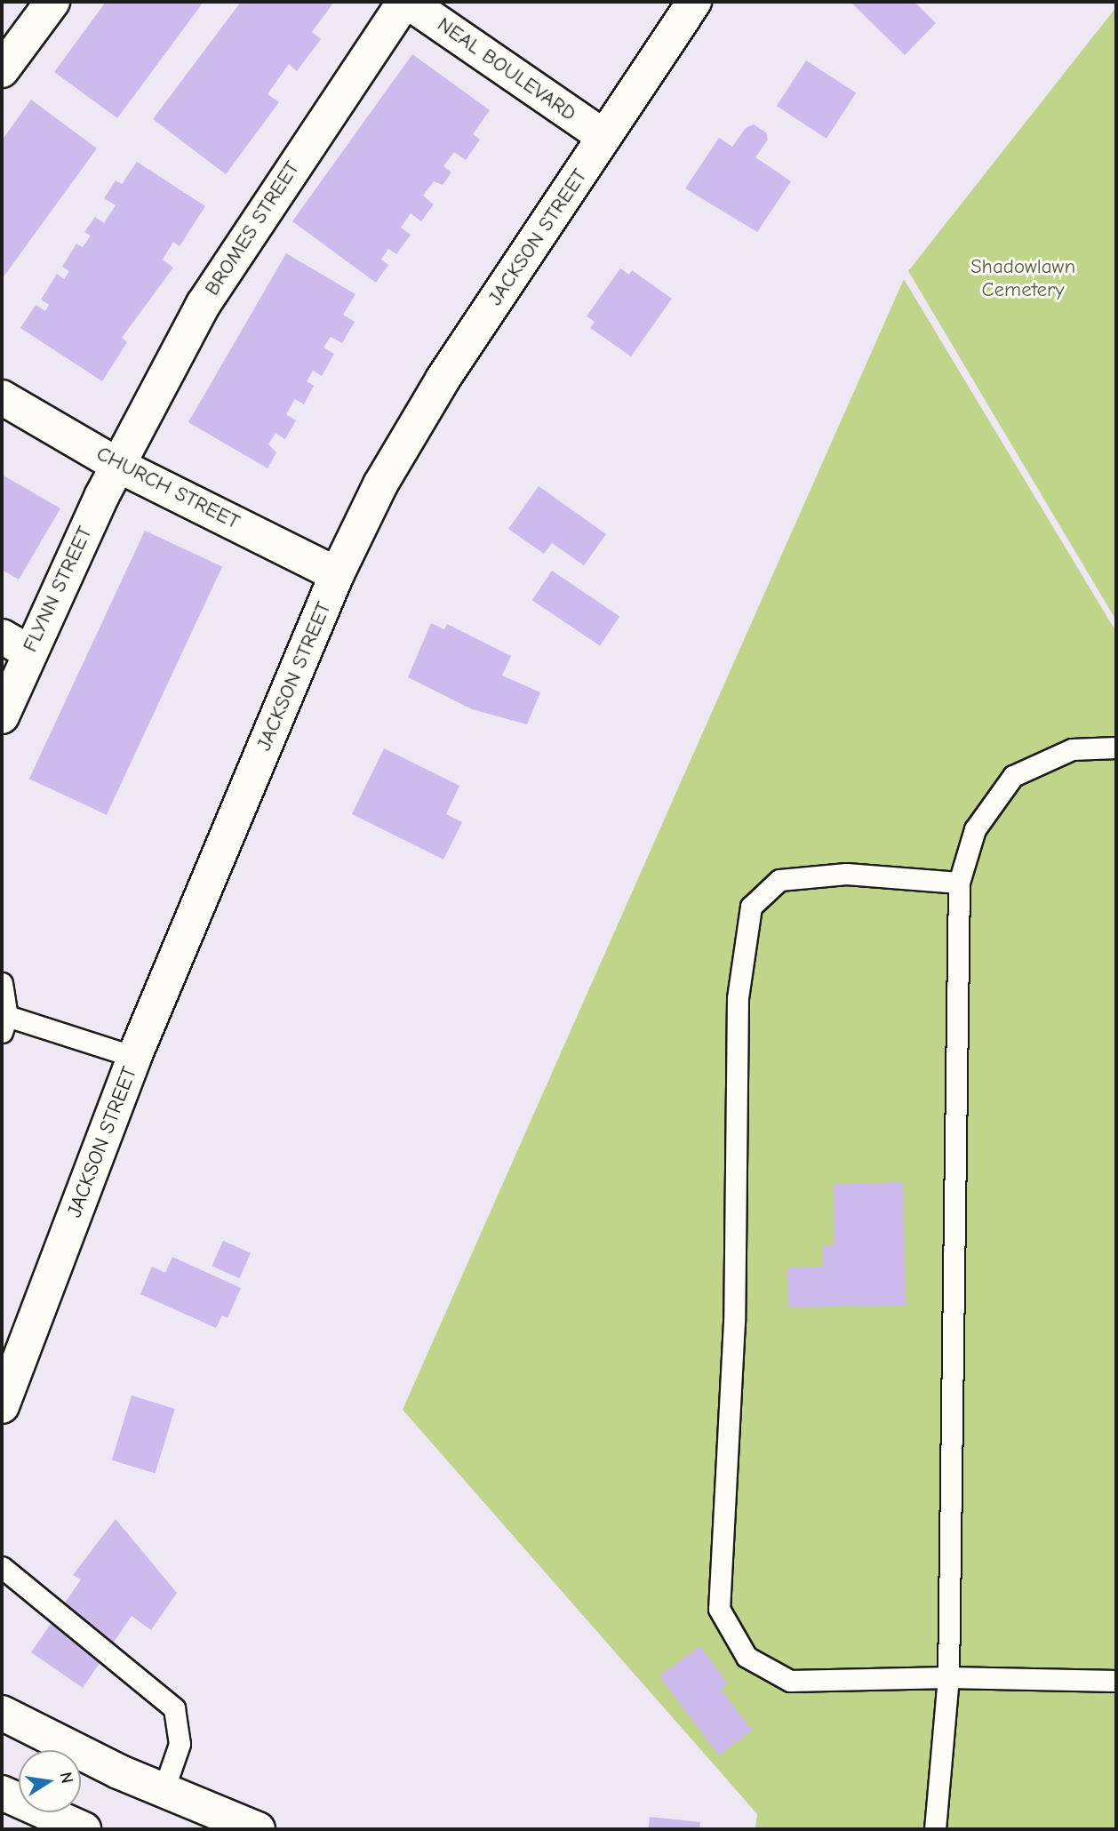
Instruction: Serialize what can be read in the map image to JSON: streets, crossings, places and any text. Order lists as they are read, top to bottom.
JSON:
{
  "streets": {
    "main road": [
      "NEAL BOULEVARD",
      "BROMES STREET",
      "JACKSON STREET",
      "CHURCH STREET",
      "FLYNN STREET"
    ]
  },
  "crossings": [
    ["NEAL BOULEVARD", "BROMES STREET"],
    ["NEAL BOULEVARD", "JACKSON STREET"],
    ["BROMES STREET", "CHURCH STREET"],
    ["BROMES STREET", "FLYNN STREET"],
    ["JACKSON STREET", "CHURCH STREET"],
    ["CHURCH STREET", "FLYNN STREET"]
  ],
  "parks": ["Shadowlawn Cemetery"],
  "north": "right"
}
